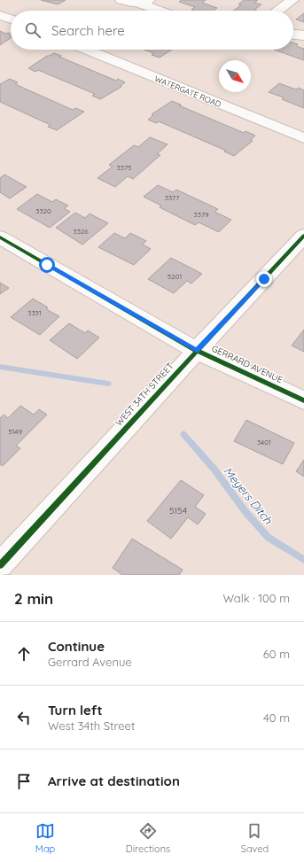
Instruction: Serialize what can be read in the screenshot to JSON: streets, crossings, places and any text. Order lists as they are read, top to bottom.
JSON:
{
  "streets": {
    "street": ["WATERGATE ROAD", "GERRARD AVENUE", "WEST 34TH STREET"]
  },
  "crossings": [
    ["GERRARD AVENUE", "WEST 34TH STREET"]
  ],
  "water": ["Meyers Ditch"],
  "house_numbers": [
    "3375",
    "3377",
    "3320",
    "3379",
    "3326",
    "5201",
    "3331",
    "5149",
    "3401",
    "5154"
  ],
  "north": "bottom right",
  "page": {
    "search": "Search here",
    "heading": ["2 min", "Walk · 100 m"],
    "list": [
      ["Continue", "Gerrard Avenue", "60 m"],
      ["Turn left", "West 34th Street", "40 m"],
      "Arrive at destination"
    ],
    "nav": ["Map", "Directions", "Saved"]
  }
}
